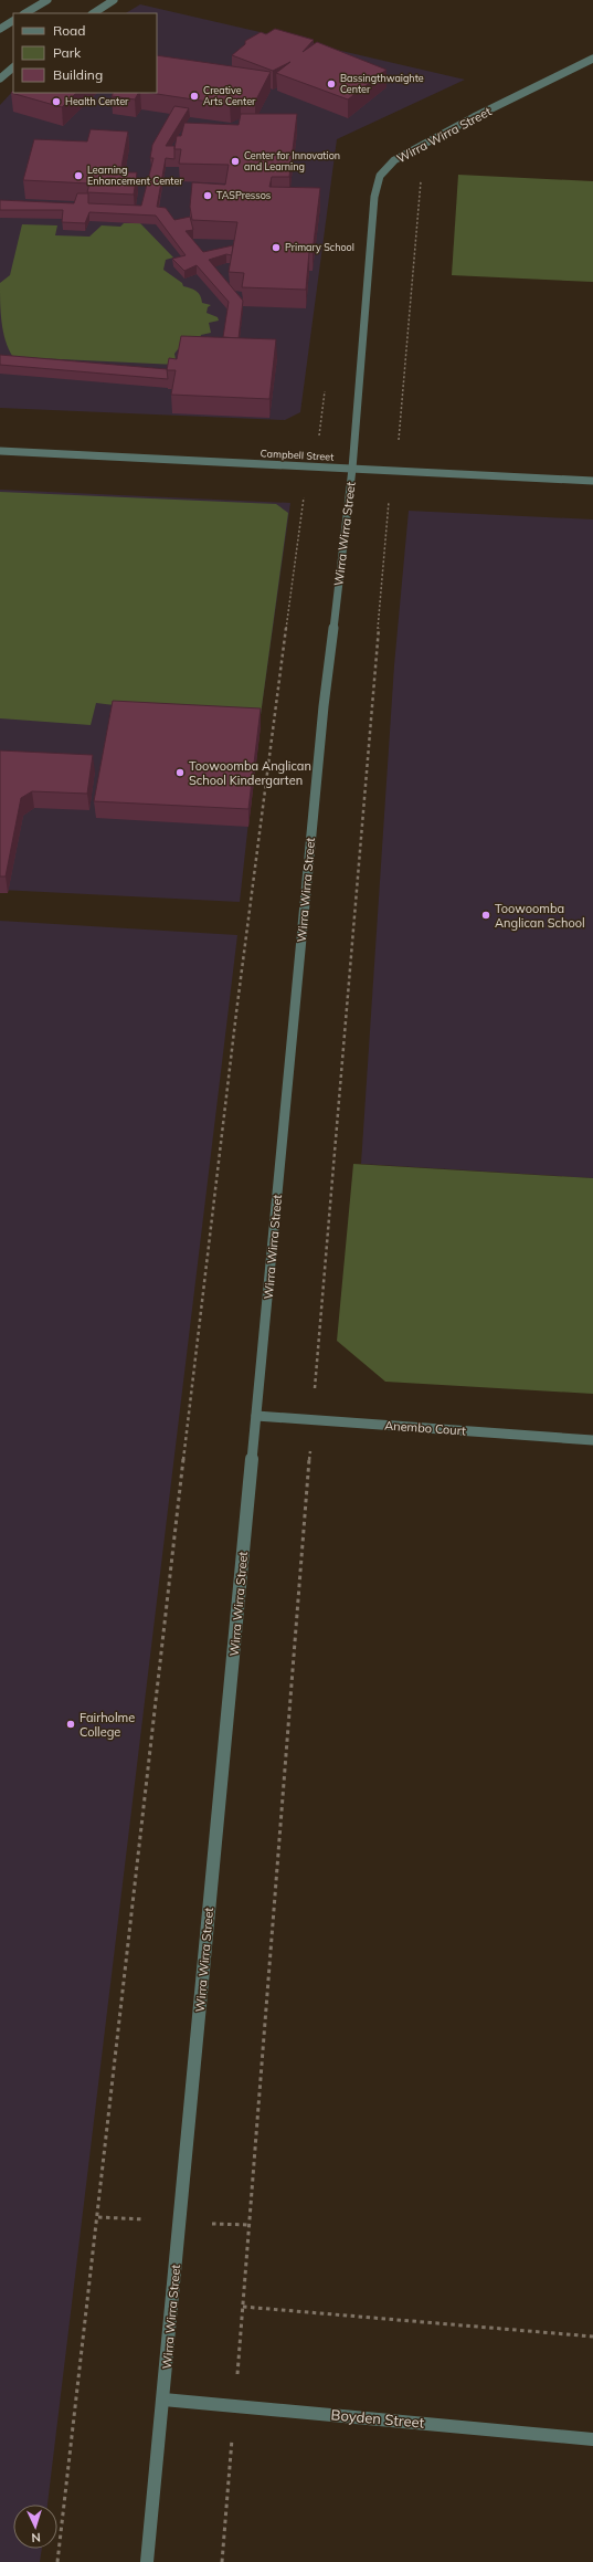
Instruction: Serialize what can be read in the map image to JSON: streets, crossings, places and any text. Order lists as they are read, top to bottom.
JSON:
{
  "streets": {
    "street": [
      "Wirra Wirra Street",
      "Campbell Street",
      "Anembo Court",
      "Boyden Street"
    ]
  },
  "crossings": [
    ["Wirra Wirra Street", "Campbell Street"],
    ["Wirra Wirra Street", "Anembo Court"],
    ["Wirra Wirra Street", "Boyden Street"]
  ],
  "places": [
    "Bassingthwaighte Center",
    "Creative Arts Center",
    "Health Center",
    "Center for Innovation and Learning",
    "Learning Enhancement Center",
    "TASPressos",
    "Primary School",
    "Toowoomba Anglican School Kindergarten",
    "Toowoomba Anglican School",
    "Fairholme College"
  ],
  "legend": ["Road", "Park", "Building"],
  "north": "bottom"
}
